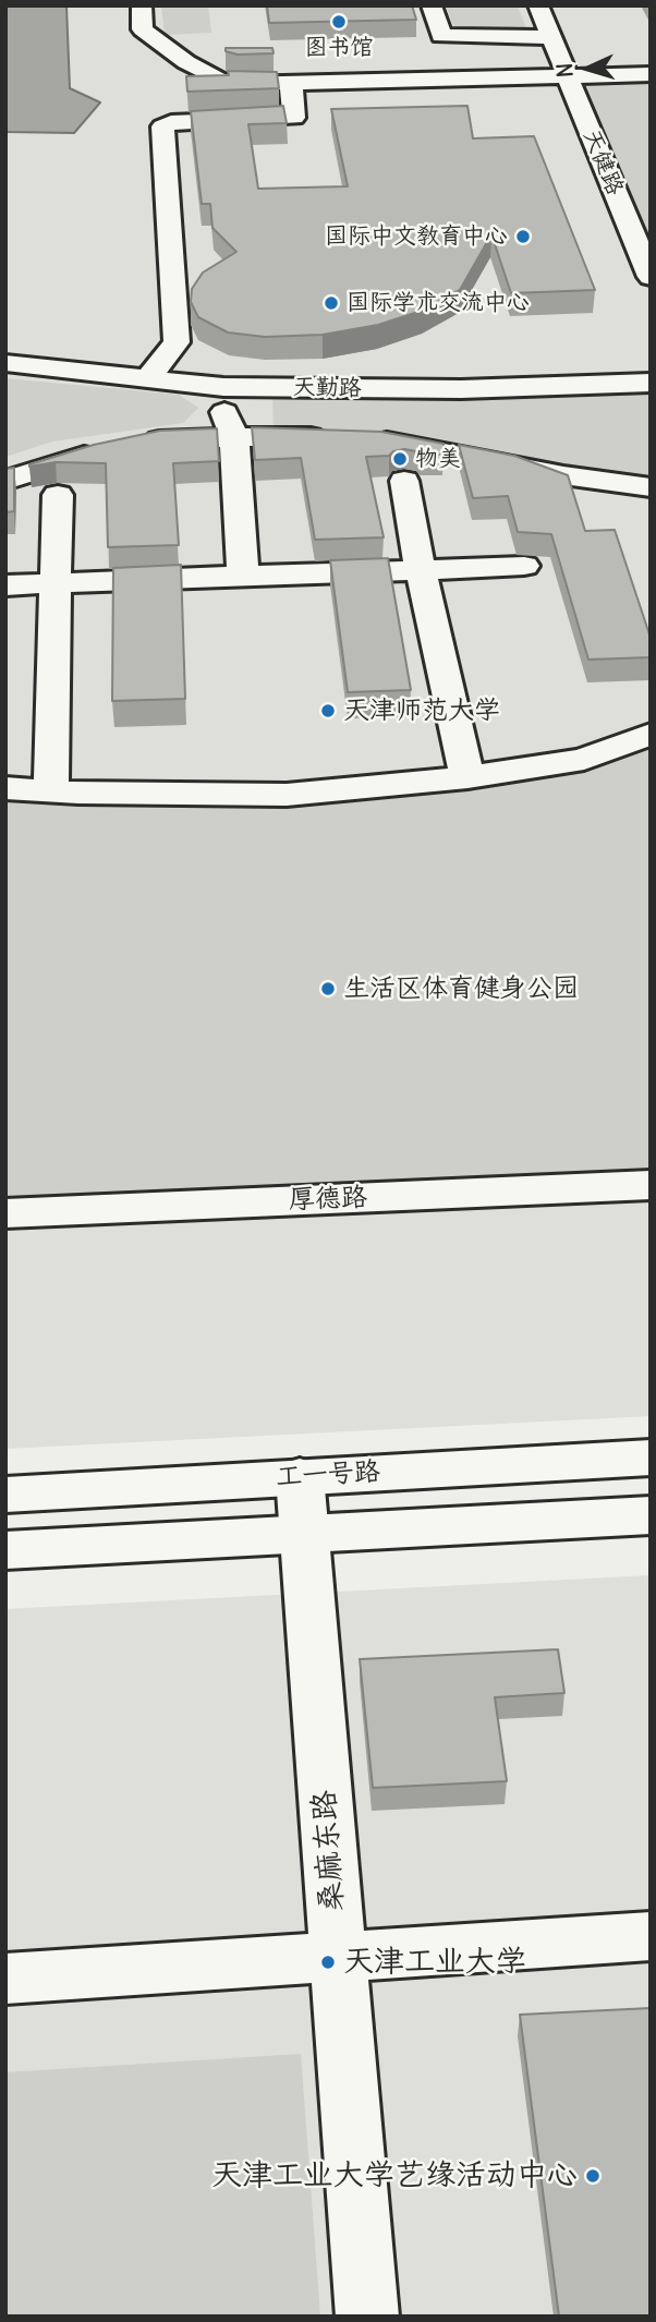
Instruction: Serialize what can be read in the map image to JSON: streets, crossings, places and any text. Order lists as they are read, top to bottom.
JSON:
{
  "streets": {
    "street": [
      "天健路",
      "天勤路",
      "厚德路",
      "工一号路",
      "桑麻东路"
    ]
  },
  "crossings": [
    ["工一号路", "桑麻东路"]
  ],
  "places": [
    "图书馆",
    "国际中文教育中心",
    "国际学术交流中心",
    "物美",
    "天津师范大学",
    "生活区体育健身公园",
    "天津工业大学",
    "天津工业大学艺缘活动中心"
  ],
  "north": "left"
}
